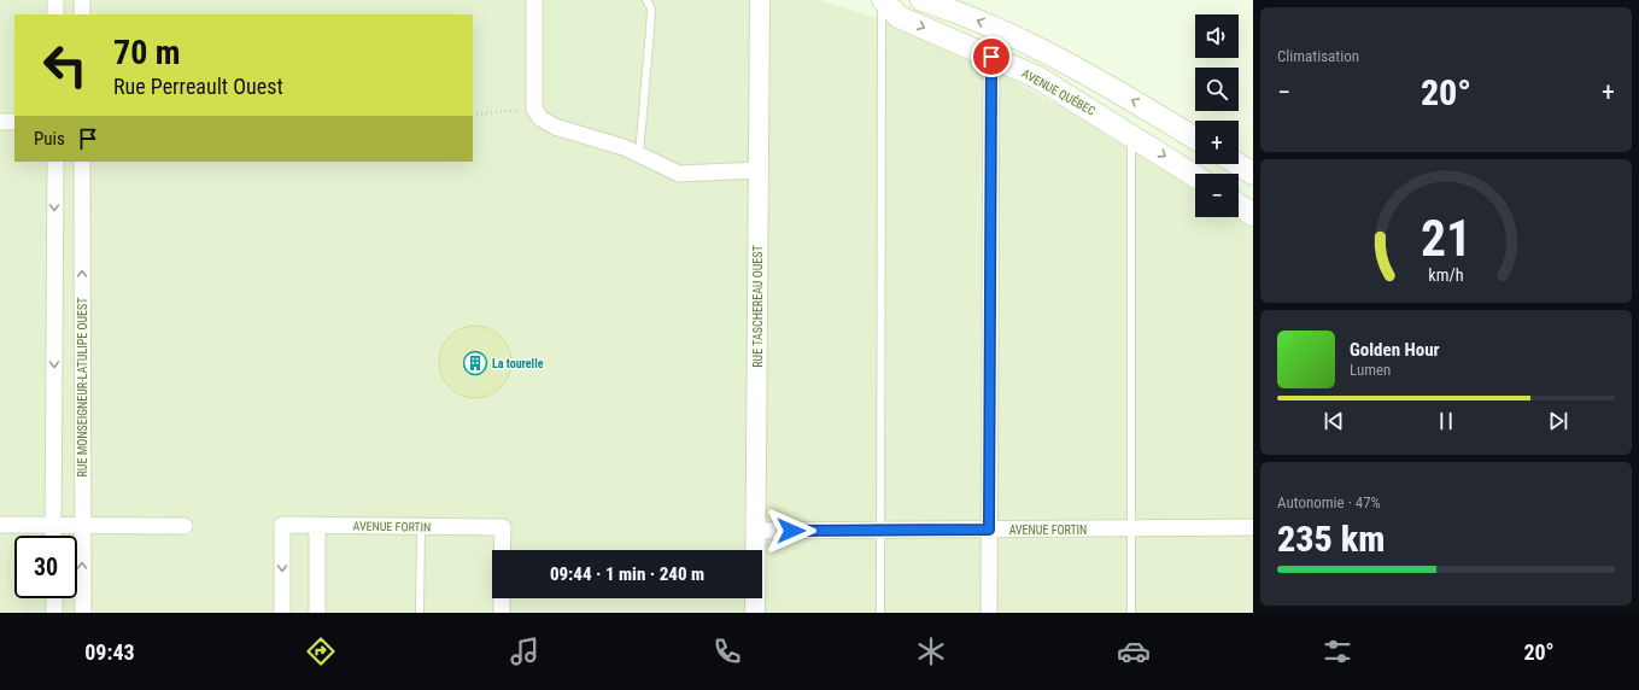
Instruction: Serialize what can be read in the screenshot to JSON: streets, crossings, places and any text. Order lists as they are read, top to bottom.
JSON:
{
  "streets": {
    "main road": ["AVENUE QUÉBEC"],
    "street": ["RUE TASCHEREAU OUEST", "RUE MONSEIGNEUR-LATULIPE OUEST", "AVENUE FORTIN"]
  },
  "crossings": [
    ["RUE TASCHEREAU OUEST", "AVENUE FORTIN"]
  ],
  "places": {
    "building": ["La tourelle"]
  },
  "page": {
    "tile": [
      "Climatisation",
      ["Autonomie · 47%", "235 km"]
    ],
    "map_buttons": ["+", "−"],
    "turn": ["70 m", "Rue Perreault Ouest"],
    "heat": ["−", "20°", "+"],
    "then": "Puis",
    "song": ["Golden Hour", "Lumen"],
    "limit": "30",
    "trip": "09:44 · 1 min · 240 m",
    "tabs": ["09:43", "20°"],
    "gauge": ["21", "km/h"]
  }
}
